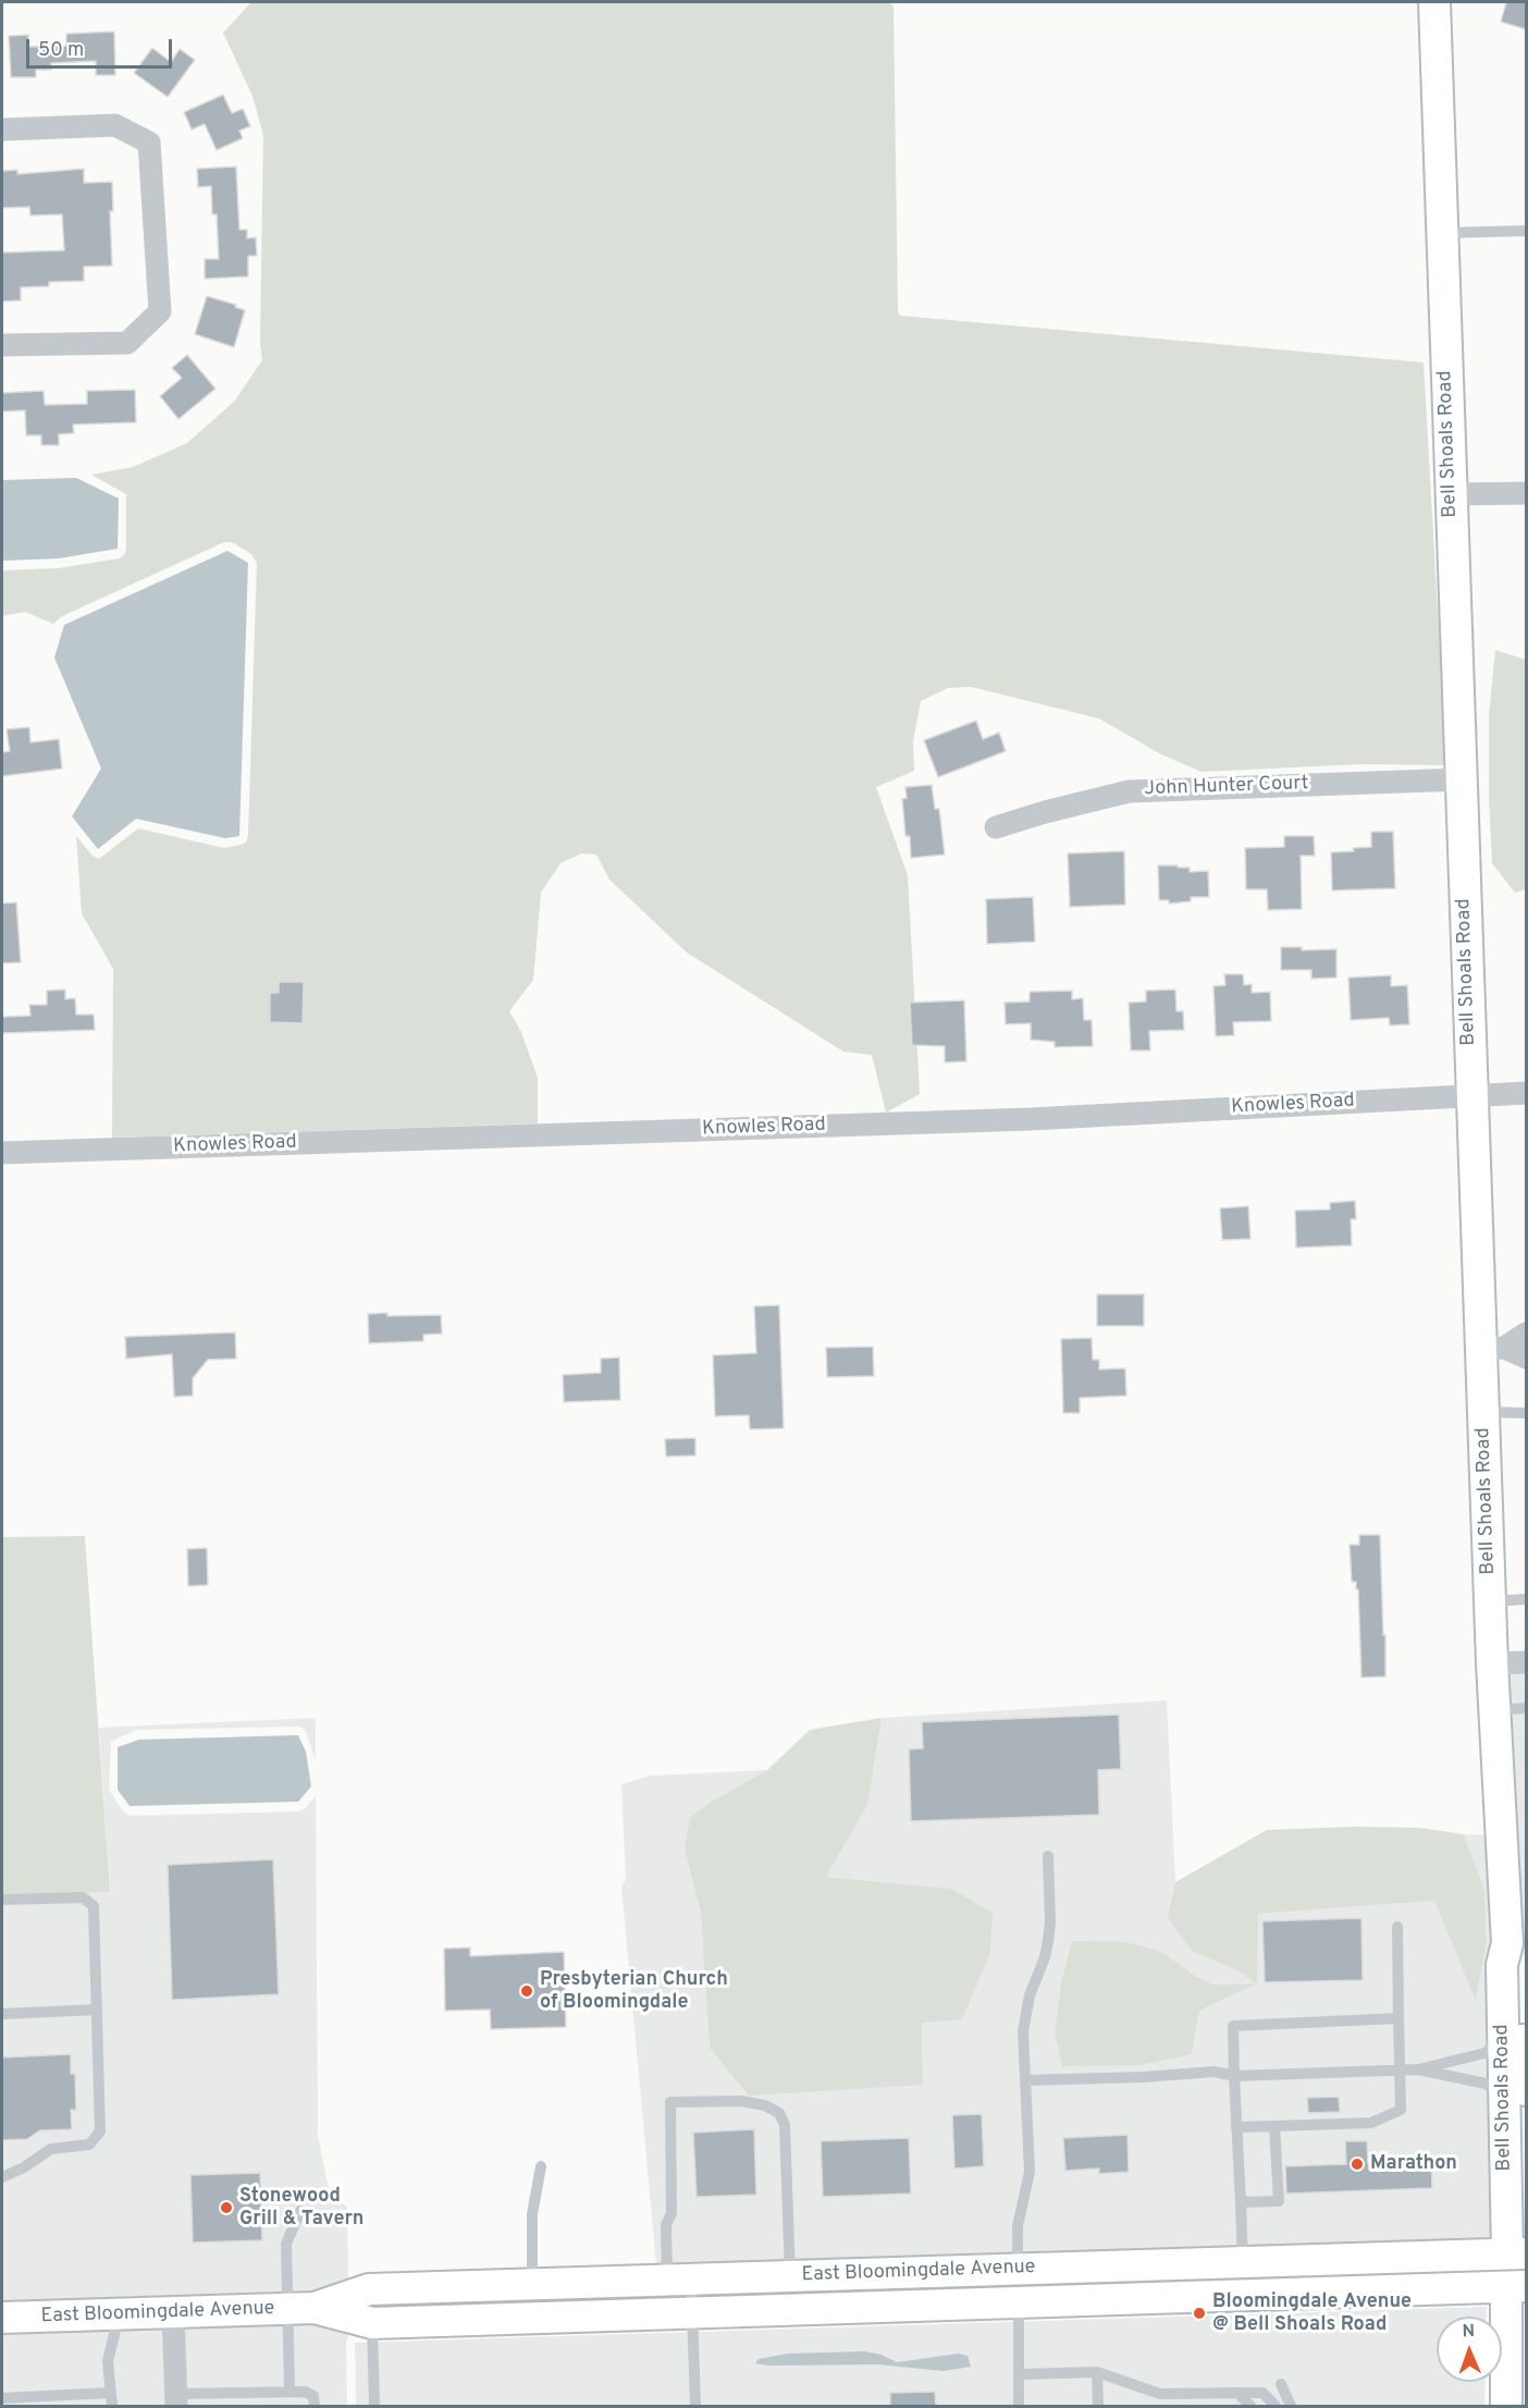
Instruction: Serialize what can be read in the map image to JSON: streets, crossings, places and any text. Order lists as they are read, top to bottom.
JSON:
{
  "streets": {
    "main road": ["Bell Shoals Road", "East Bloomingdale Avenue"],
    "street": ["John Hunter Court", "Knowles Road"]
  },
  "crossings": [
    ["Bell Shoals Road", "John Hunter Court"],
    ["Bell Shoals Road", "Knowles Road"],
    ["Bell Shoals Road", "East Bloomingdale Avenue"]
  ],
  "places": [
    "Presbyterian Church of Bloomingdale",
    "Marathon",
    "Stonewood Grill & Tavern",
    "Bloomingdale Avenue @ Bell Shoals Road"
  ],
  "scale_bar": "50 m",
  "north": "top"
}
